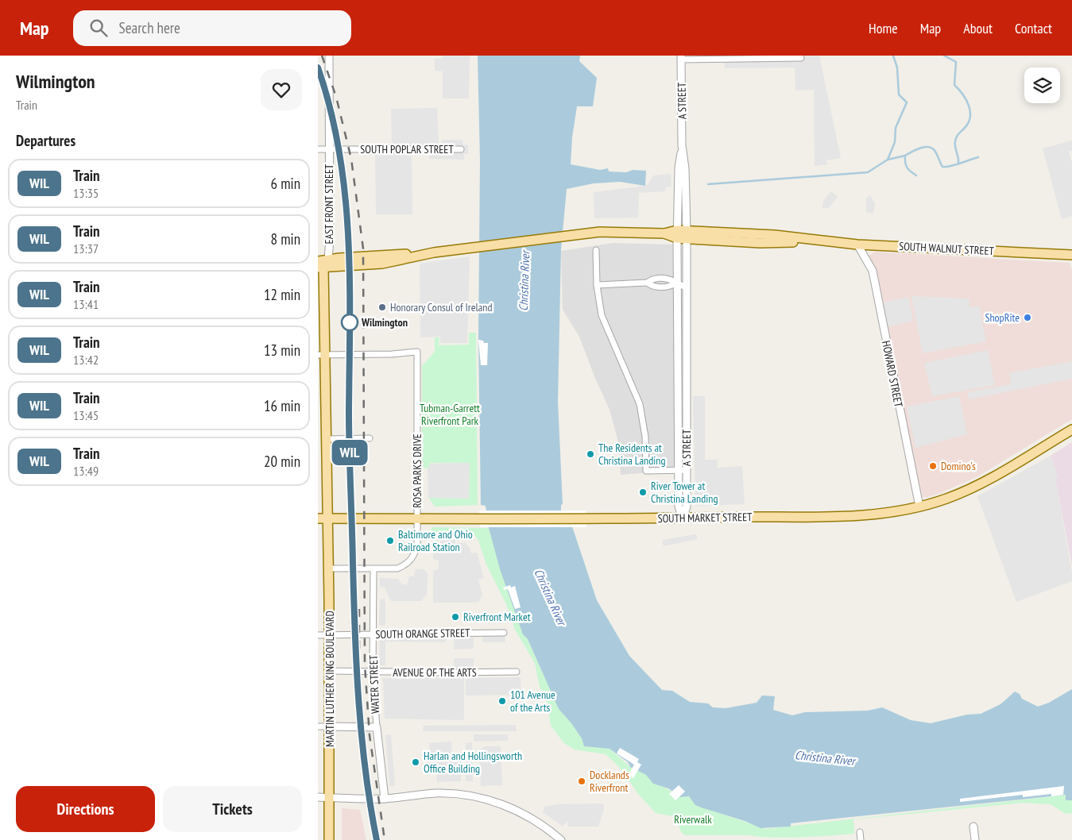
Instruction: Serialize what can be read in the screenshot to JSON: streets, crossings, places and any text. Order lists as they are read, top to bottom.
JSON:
{
  "streets": {
    "main road": ["SOUTH WALNUT STREET", "SOUTH MARKET STREET", "MARTIN LUTHER KING BOULEVARD"],
    "street": [
      "A STREET",
      "SOUTH POPLAR STREET",
      "EAST FRONT STREET",
      "HOWARD STREET",
      "ROSA PARKS DRIVE",
      "SOUTH ORANGE STREET",
      "AVENUE OF THE ARTS",
      "WATER STREET"
    ]
  },
  "crossings": [
    ["A STREET", "SOUTH WALNUT STREET"],
    ["A STREET", "SOUTH MARKET STREET"],
    ["SOUTH POPLAR STREET", "EAST FRONT STREET"],
    ["SOUTH WALNUT STREET", "HOWARD STREET"],
    ["HOWARD STREET", "SOUTH MARKET STREET"],
    ["ROSA PARKS DRIVE", "SOUTH MARKET STREET"],
    ["ROSA PARKS DRIVE", "MARTIN LUTHER KING BOULEVARD"],
    ["ROSA PARKS DRIVE", "WATER STREET"],
    ["SOUTH MARKET STREET", "MARTIN LUTHER KING BOULEVARD"],
    ["SOUTH ORANGE STREET", "MARTIN LUTHER KING BOULEVARD"],
    ["SOUTH ORANGE STREET", "WATER STREET"],
    ["AVENUE OF THE ARTS", "MARTIN LUTHER KING BOULEVARD"],
    ["AVENUE OF THE ARTS", "WATER STREET"]
  ],
  "water": ["Christina River"],
  "parks": ["Tubman-Garrett Riverfront Park", "Riverwalk"],
  "places": [
    "Honorary Consul of Ireland",
    "ShopRite",
    "Wilmington",
    "The Residents at Christina Landing",
    "Domino's",
    "River Tower at Christina Landing",
    "Baltimore and Ohio Railroad Station",
    "Riverfront Market",
    "101 Avenue of the Arts",
    "Harlan and Hollingsworth Office Building",
    "Docklands Riverfront"
  ],
  "page": {
    "header": "Map",
    "search": "Search here",
    "nav": [
      "Home",
      "Map",
      "About",
      "Contact"
    ],
    "heading": [
      ["Wilmington", "Train"],
      "Departures"
    ],
    "on_map": "WIL",
    "list": [
      {
        "mark": "WIL",
        "name": "Train",
        "note": "13:35",
        "value": "6 min"
      },
      {
        "mark": "WIL",
        "name": "Train",
        "note": "13:37",
        "value": "8 min"
      },
      {
        "mark": "WIL",
        "name": "Train",
        "note": "13:41",
        "value": "12 min"
      },
      {
        "mark": "WIL",
        "name": "Train",
        "note": "13:42",
        "value": "13 min"
      },
      {
        "mark": "WIL",
        "name": "Train",
        "note": "13:45",
        "value": "16 min"
      },
      {
        "mark": "WIL",
        "name": "Train",
        "note": "13:49",
        "value": "20 min"
      }
    ],
    "buttons": ["Directions", "Tickets"]
  }
}
